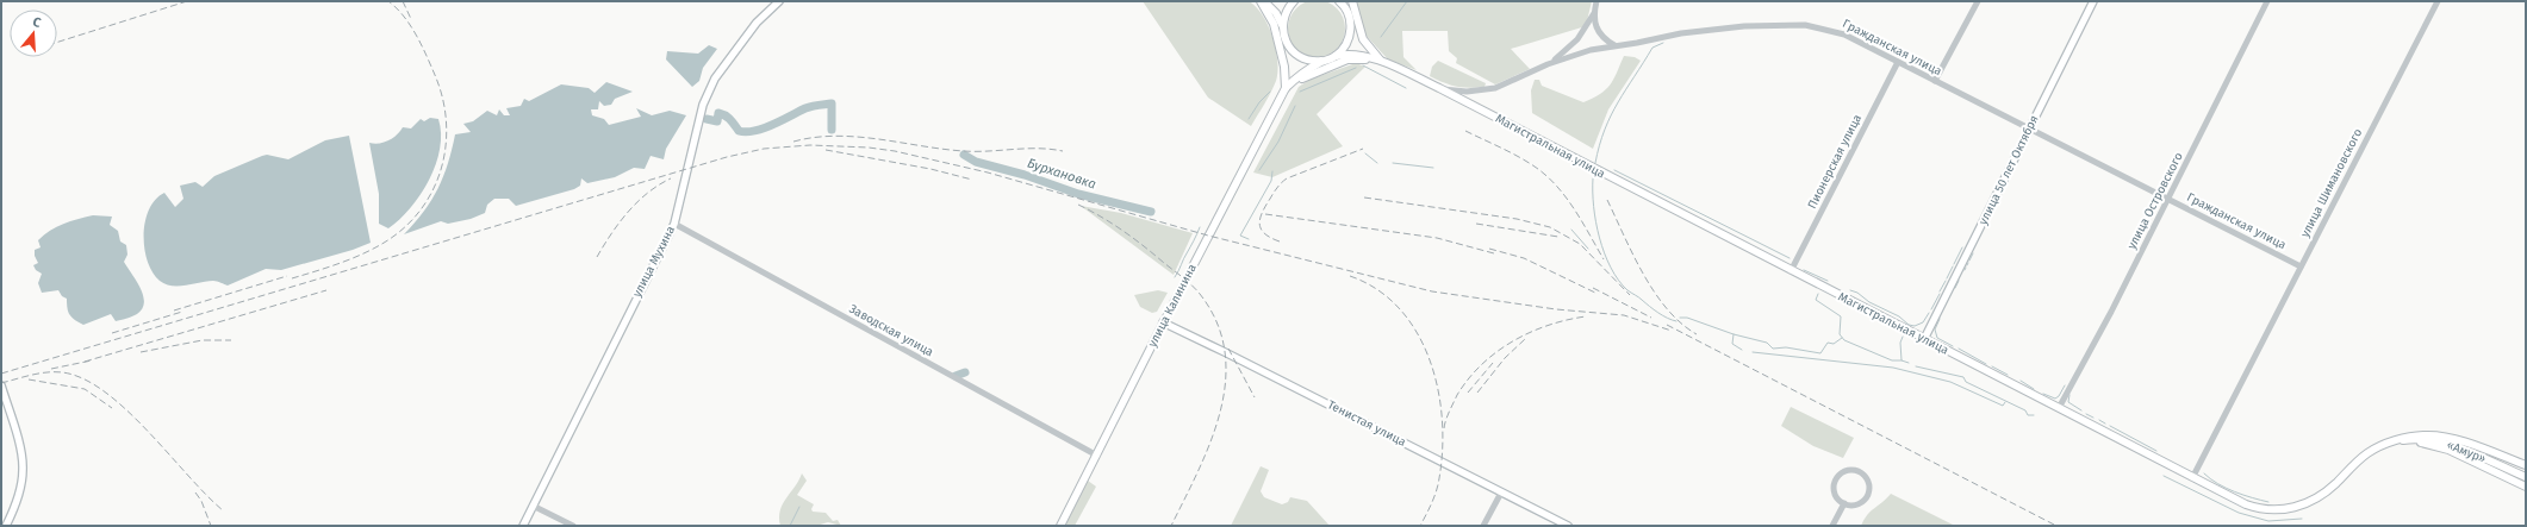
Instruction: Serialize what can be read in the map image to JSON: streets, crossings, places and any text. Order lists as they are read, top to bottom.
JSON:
{
  "streets": {
    "main road": [
      "Магистральная улица",
      "улица 50 лет Октября",
      "улица Мухина",
      "улица Калинина",
      "Тенистая улица",
      "«Амур»"
    ],
    "street": [
      "Гражданская улица",
      "Пионерская улица",
      "улица Шимановского",
      "улица Островского",
      "Заводская улица"
    ]
  },
  "crossings": [
    ["Гражданская улица", "Магистральная улица"],
    ["Гражданская улица", "Пионерская улица"],
    ["Гражданская улица", "улица 50 лет Октября"],
    ["Гражданская улица", "улица Шимановского"],
    ["Гражданская улица", "улица Островского"],
    ["Магистральная улица", "Пионерская улица"],
    ["Магистральная улица", "улица 50 лет Октября"],
    ["Магистральная улица", "улица Шимановского"],
    ["Магистральная улица", "улица Островского"],
    ["Магистральная улица", "«Амур»"],
    ["улица Мухина", "Заводская улица"],
    ["улица Калинина", "Заводская улица"],
    ["улица Калинина", "Тенистая улица"]
  ],
  "water": ["Бурхановка"],
  "north": "top"
}
